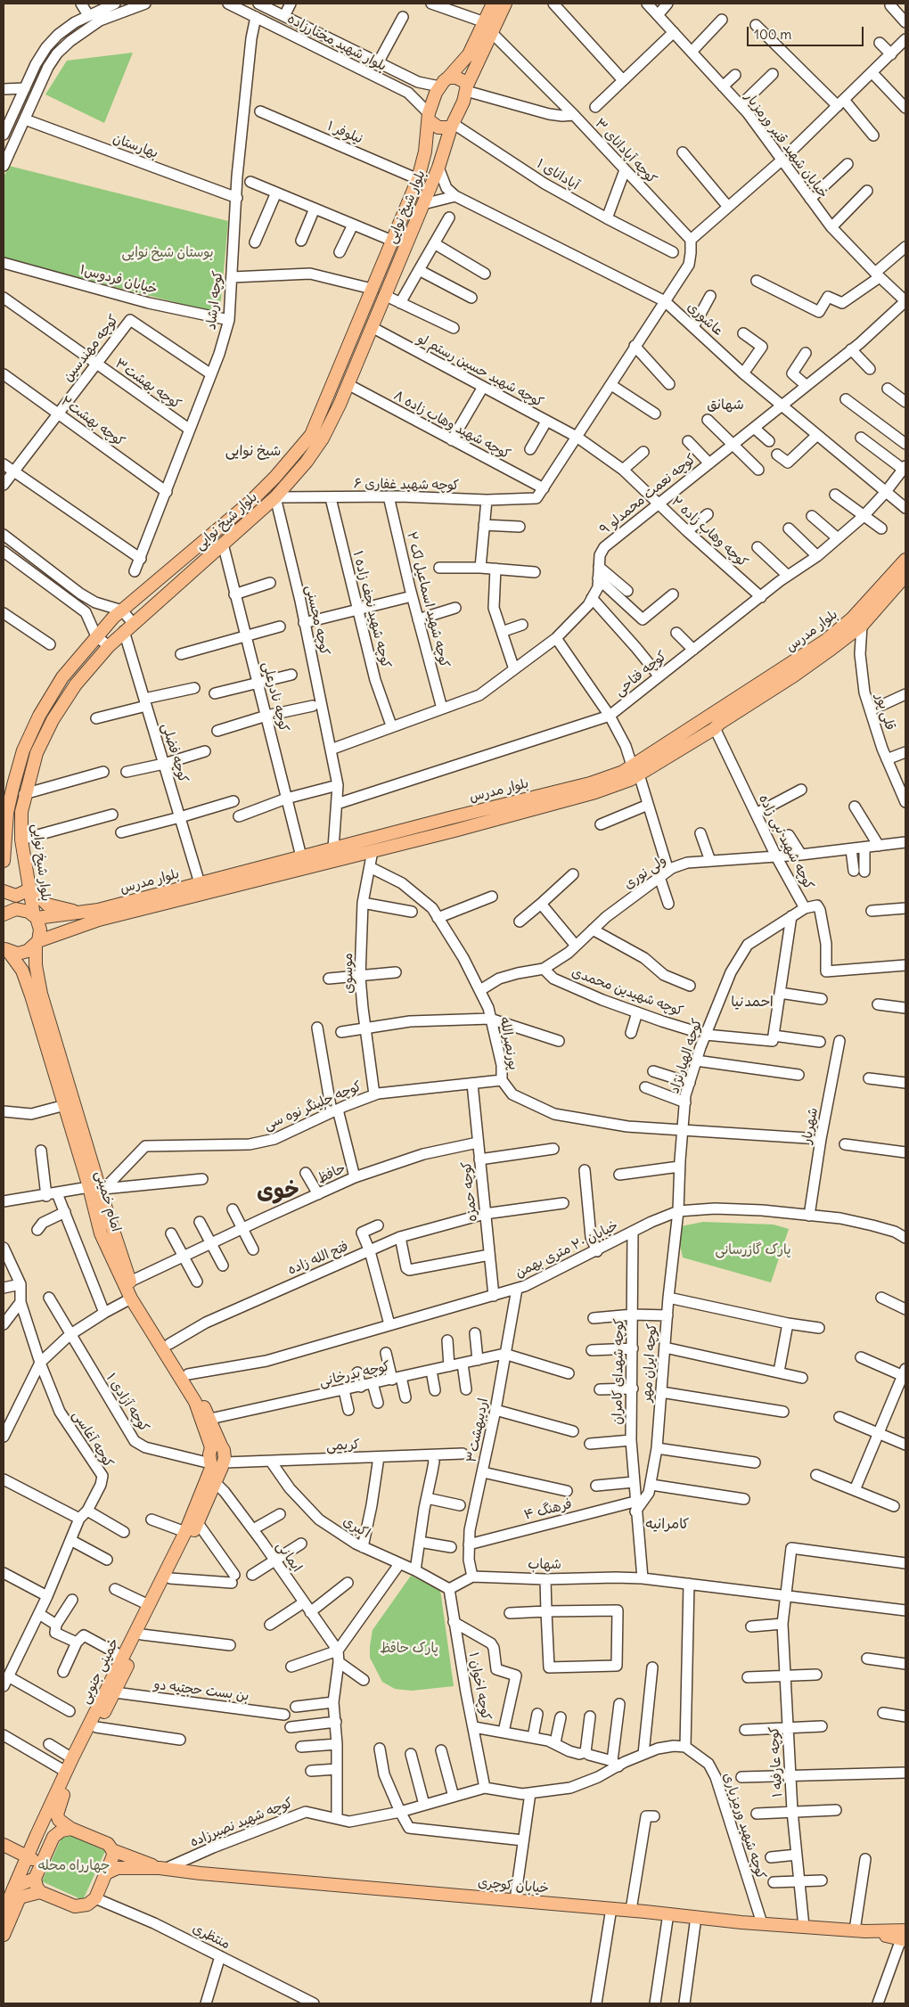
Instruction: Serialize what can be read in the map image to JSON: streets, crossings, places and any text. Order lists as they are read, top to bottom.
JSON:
{
  "streets": {
    "main road": [
      "بلوار شیخ نوایی",
      "بلوار مدرس",
      "امام خمینی",
      "خمینی جنوبی",
      "خیابان کوچری"
    ],
    "street": [
      "بلوار شهید مختارزاده",
      "۱ نیلوفر",
      "خیابان شهید قنبر ورمزیار",
      "بهارستان",
      "کوچه آپادانای ۳",
      "آپادانای ۱",
      "خیابان فردوس۱",
      "کوچه ارشاد",
      "عاشوری",
      "کوچه مهندسین",
      "کوچه شهید حسین رستم لو",
      "کوچه بهشت۳",
      "کوچه بهشت۲",
      "کوچه شهید وهاب زاده ۸",
      "کوچه شهید غفاری ۶",
      "کوچه نعمت محمدلو ۹",
      "کوچه وهاب زاده ۲",
      "کوچه شهید اسماعیل لک ۲",
      "کوچه شهید نجف زاده ۱",
      "کوچه محسنی",
      "کوچه فتاحی",
      "کوچه نادرعلی",
      "قلی پور",
      "کوچه فضلی",
      "کوچه شهید نبی زاده",
      "ولی نوری",
      "موسوی",
      "کوچه شهیدین محمدی",
      "پورنصرالله",
      "کوچه الهیارنژاد",
      "کوچه چلینگر نوه سی",
      "شهریار",
      "حافظ",
      "کوچه حمزه",
      "خیابان ۲۰ متری بهمن",
      "فتح الله زاده",
      "کوچه ایران مهر",
      "کوچه شهدای کامران",
      "کوچه بدرخانی",
      "کوچه آزادی ۱",
      "اردیبهشت۳",
      "کوچه آغاسی",
      "کریمی",
      "فرهنگ ۴",
      "اکبری",
      "ایمانی",
      "شهاب",
      "کوچه اخوان ۱",
      "بن بست حجتیه دو",
      "کوچه عارفیه ۱",
      "کوچه شهید نصیرزاده",
      "کوچه شهید ورمزیاری",
      "منتظری"
    ]
  },
  "crossings": [
    ["بلوار شهید مختارزاده", "بلوار شیخ نوایی"],
    ["بلوار شهید مختارزاده", "کوچه ارشاد"],
    ["۱ نیلوفر", "بلوار شیخ نوایی"],
    ["خیابان شهید قنبر ورمزیار", "کوچه نعمت محمدلو ۹"],
    ["بهارستان", "کوچه ارشاد"],
    ["آپادانای ۱", "بلوار شیخ نوایی"],
    ["بلوار شیخ نوایی", "عاشوری"],
    ["بلوار شیخ نوایی", "کوچه شهید حسین رستم لو"],
    ["بلوار شیخ نوایی", "کوچه شهید وهاب زاده ۸"],
    ["بلوار شیخ نوایی", "کوچه شهید غفاری ۶"],
    ["بلوار شیخ نوایی", "کوچه محسنی"],
    ["بلوار شیخ نوایی", "بلوار مدرس"],
    ["بلوار شیخ نوایی", "کوچه نادرعلی"],
    ["بلوار شیخ نوایی", "کوچه فضلی"],
    ["بلوار شیخ نوایی", "امام خمینی"],
    ["خیابان فردوس۱", "کوچه ارشاد"],
    ["کوچه ارشاد", "کوچه مهندسین"],
    ["کوچه ارشاد", "کوچه بهشت۳"],
    ["کوچه ارشاد", "کوچه بهشت۲"],
    ["عاشوری", "کوچه نعمت محمدلو ۹"],
    ["عاشوری", "کوچه فتاحی"],
    ["کوچه مهندسین", "کوچه بهشت۳"],
    ["کوچه مهندسین", "کوچه بهشت۲"],
    ["کوچه شهید حسین رستم لو", "کوچه وهاب زاده ۲"],
    ["کوچه شهید وهاب زاده ۸", "کوچه شهید غفاری ۶"],
    ["کوچه شهید غفاری ۶", "کوچه شهید اسماعیل لک ۲"],
    ["کوچه شهید غفاری ۶", "کوچه شهید نجف زاده ۱"],
    ["کوچه شهید غفاری ۶", "کوچه محسنی"],
    ["کوچه نعمت محمدلو ۹", "کوچه وهاب زاده ۲"],
    ["کوچه نعمت محمدلو ۹", "کوچه شهید اسماعیل لک ۲"],
    ["کوچه نعمت محمدلو ۹", "کوچه شهید نجف زاده ۱"],
    ["کوچه نعمت محمدلو ۹", "کوچه محسنی"],
    ["کوچه وهاب زاده ۲", "کوچه فتاحی"],
    ["کوچه محسنی", "بلوار مدرس"],
    ["کوچه محسنی", "کوچه فتاحی"],
    ["بلوار مدرس", "کوچه نادرعلی"],
    ["بلوار مدرس", "قلی پور"],
    ["بلوار مدرس", "کوچه فضلی"],
    ["بلوار مدرس", "کوچه شهید نبی زاده"],
    ["بلوار مدرس", "موسوی"],
    ["بلوار مدرس", "امام خمینی"],
    ["کوچه شهید نبی زاده", "ولی نوری"],
    ["کوچه شهید نبی زاده", "کوچه الهیارنژاد"],
    ["ولی نوری", "کوچه شهیدین محمدی"],
    ["ولی نوری", "پورنصرالله"],
    ["موسوی", "پورنصرالله"],
    ["موسوی", "کوچه چلینگر نوه سی"],
    ["کوچه شهیدین محمدی", "کوچه الهیارنژاد"],
    ["پورنصرالله", "کوچه الهیارنژاد"],
    ["پورنصرالله", "کوچه چلینگر نوه سی"],
    ["پورنصرالله", "شهریار"],
    ["کوچه الهیارنژاد", "خیابان ۲۰ متری بهمن"],
    ["کوچه الهیارنژاد", "کوچه ایران مهر"],
    ["کوچه چلینگر نوه سی", "کوچه حمزه"],
    ["کوچه چلینگر نوه سی", "امام خمینی"],
    ["شهریار", "خیابان ۲۰ متری بهمن"],
    ["حافظ", "کوچه حمزه"],
    ["حافظ", "امام خمینی"],
    ["کوچه حمزه", "خیابان ۲۰ متری بهمن"],
    ["کوچه حمزه", "فتح الله زاده"],
    ["امام خمینی", "خیابان ۲۰ متری بهمن"],
    ["امام خمینی", "فتح الله زاده"],
    ["امام خمینی", "کوچه بدرخانی"],
    ["خیابان ۲۰ متری بهمن", "کوچه ایران مهر"],
    ["خیابان ۲۰ متری بهمن", "کوچه شهدای کامران"],
    ["خیابان ۲۰ متری بهمن", "اردیبهشت۳"],
    ["کوچه ایران مهر", "کوچه شهدای کامران"],
    ["کوچه ایران مهر", "فرهنگ ۴"],
    ["کوچه شهدای کامران", "فرهنگ ۴"],
    ["کوچه شهدای کامران", "شهاب"],
    ["کوچه بدرخانی", "اردیبهشت۳"],
    ["کوچه آزادی ۱", "کریمی"],
    ["کوچه آزادی ۱", "خمینی جنوبی"],
    ["اردیبهشت۳", "فرهنگ ۴"],
    ["اردیبهشت۳", "شهاب"],
    ["کریمی", "اکبری"],
    ["کریمی", "خمینی جنوبی"],
    ["اکبری", "کوچه اخوان ۱"],
    ["ایمانی", "خمینی جنوبی"],
    ["شهاب", "کوچه عارفیه ۱"],
    ["خمینی جنوبی", "بن بست حجتیه دو"],
    ["خمینی جنوبی", "خیابان کوچری"],
    ["خمینی جنوبی", "منتظری"],
    ["کوچه اخوان ۱", "کوچه شهید نصیرزاده"],
    ["کوچه عارفیه ۱", "خیابان کوچری"],
    ["کوچه شهید نصیرزاده", "خیابان کوچری"],
    ["کوچه شهید ورمزیاری", "خیابان کوچری"],
    ["خیابان کوچری", "منتظری"]
  ],
  "districts": [
    "شهانق",
    "شیخ نوایی",
    "احمدنیا",
    "خوی",
    "کامرانیه"
  ],
  "parks": [
    "بوستان شیخ نوایی",
    "پارک گازرسانی",
    "پارک حافظ",
    "چهارراه محله"
  ],
  "scale_bar": "100 m"
}
